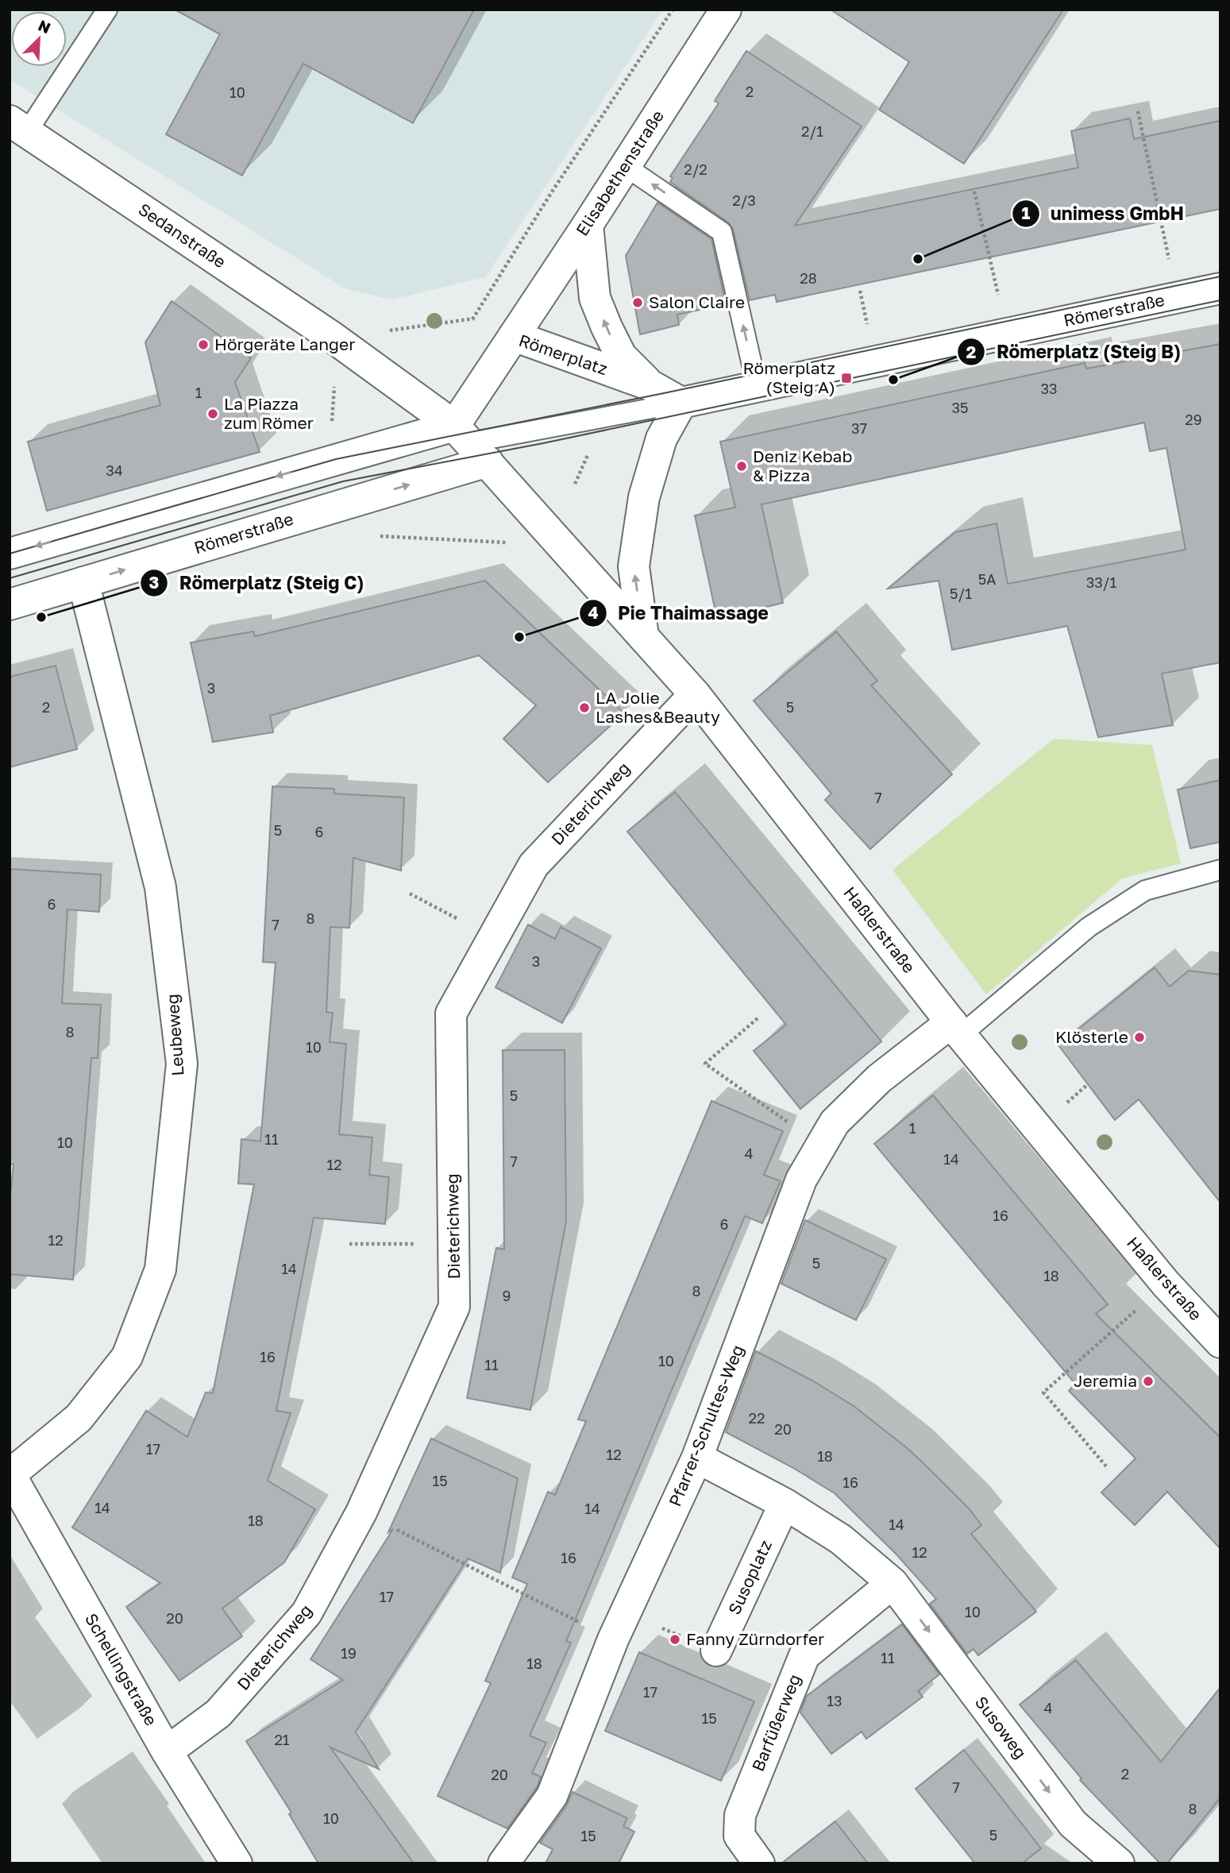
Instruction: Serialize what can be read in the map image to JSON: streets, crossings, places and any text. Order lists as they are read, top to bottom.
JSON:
{
  "streets": {
    "street": [
      "Elisabethenstraße",
      "Sedanstraße",
      "Römerstraße",
      "Römerplatz",
      "Dieterichweg",
      "Haßlerstraße",
      "Leubeweg",
      "Pfarrer-Schultes-Weg",
      "Susoplatz",
      "Schellingstraße",
      "Barfüßerweg",
      "Susoweg"
    ]
  },
  "crossings": [
    ["Elisabethenstraße", "Römerplatz"],
    ["Sedanstraße", "Römerstraße"],
    ["Sedanstraße", "Römerplatz"],
    ["Sedanstraße", "Haßlerstraße"],
    ["Römerstraße", "Römerplatz"],
    ["Römerstraße", "Haßlerstraße"],
    ["Römerstraße", "Leubeweg"],
    ["Römerplatz", "Haßlerstraße"],
    ["Dieterichweg", "Haßlerstraße"],
    ["Dieterichweg", "Schellingstraße"],
    ["Haßlerstraße", "Pfarrer-Schultes-Weg"],
    ["Leubeweg", "Schellingstraße"],
    ["Barfüßerweg", "Susoweg"]
  ],
  "one_way": ["Römerplatz", "Susoweg"],
  "places": {
    "other": [
      "unimess GmbH",
      "Salon Claire",
      "Hörgeräte Langer",
      "Römerplatz (Steig B)",
      "La Piazza zum Römer",
      "Deniz Kebab & Pizza",
      "Römerplatz (Steig C)",
      "Pie Thaimassage",
      "LA Jolie Lashes&Beauty",
      "Klösterle",
      "Jeremia",
      "Fanny Zürndorfer"
    ],
    "transit": ["Römerplatz (Steig A)"]
  },
  "house_numbers": [
    "2",
    "10",
    "2/1",
    "2/2",
    "2/3",
    "28",
    "33",
    "1",
    "35",
    "29",
    "37",
    "34",
    "5A",
    "33/1",
    "5/1",
    "3",
    "2",
    "5",
    "7",
    "5",
    "6",
    "6",
    "8",
    "7",
    "3",
    "8",
    "10",
    "5",
    "1",
    "11",
    "10",
    "4",
    "14",
    "7",
    "12",
    "16",
    "6",
    "12",
    "5",
    "14",
    "18",
    "8",
    "9",
    "16",
    "10",
    "11",
    "22",
    "20",
    "17",
    "12",
    "18",
    "15",
    "16",
    "14",
    "14",
    "18",
    "14",
    "12",
    "16",
    "17",
    "10",
    "20",
    "19",
    "11",
    "18",
    "17",
    "13",
    "4",
    "15",
    "21",
    "2",
    "20",
    "7",
    "8",
    "10",
    "5",
    "15"
  ],
  "north": "top right"
}
